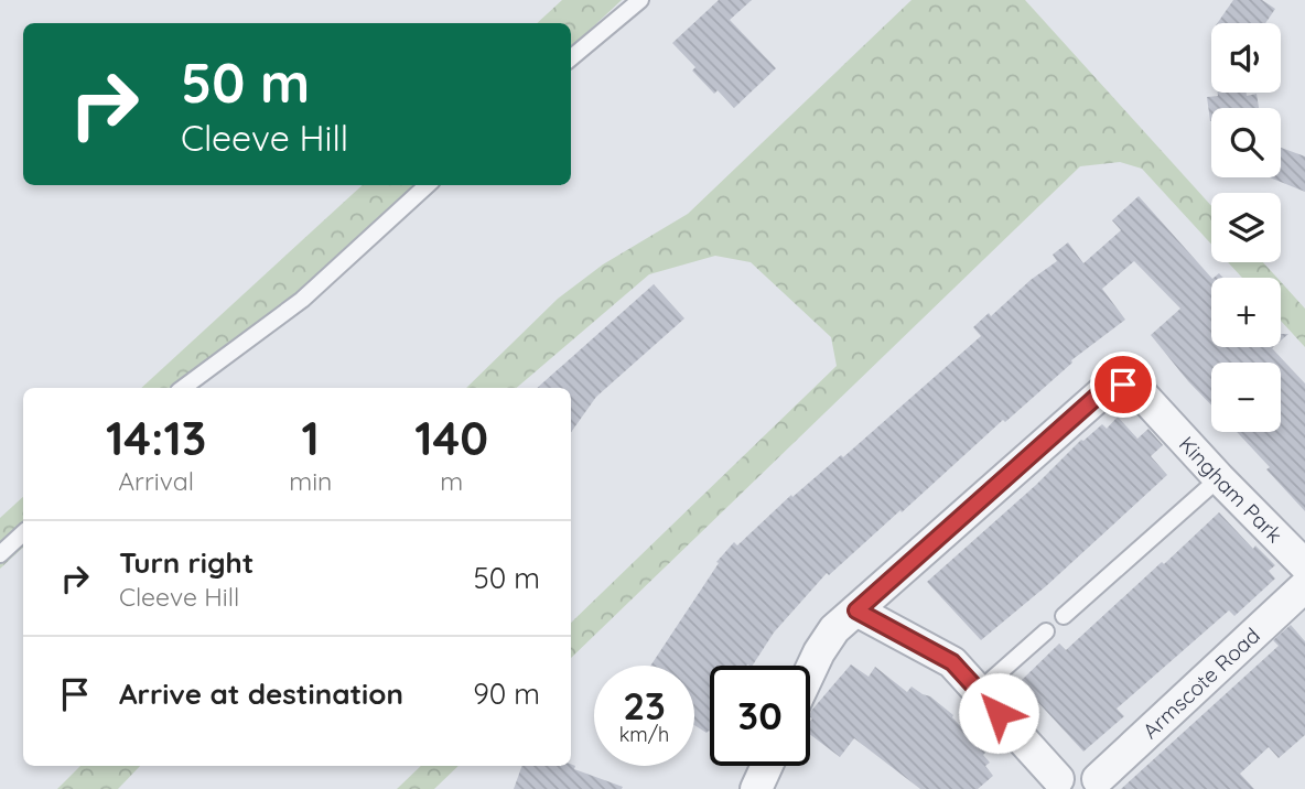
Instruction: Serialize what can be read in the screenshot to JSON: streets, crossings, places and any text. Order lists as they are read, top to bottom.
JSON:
{
  "streets": {
    "street": ["Kingham Park", "Armscote Road"]
  },
  "page": {
    "map_buttons": ["+", "−"],
    "turn": ["50 m", "Cleeve Hill"],
    "eta": [
      "14:13",
      "Arrival",
      "1",
      "min",
      "140",
      "m"
    ],
    "list": [
      {
        "name": "Turn right",
        "note": "Cleeve Hill",
        "value": "50 m"
      },
      {
        "name": "Arrive at destination",
        "value": "90 m"
      }
    ],
    "speed": "23 km/h",
    "limit": "30"
  }
}
